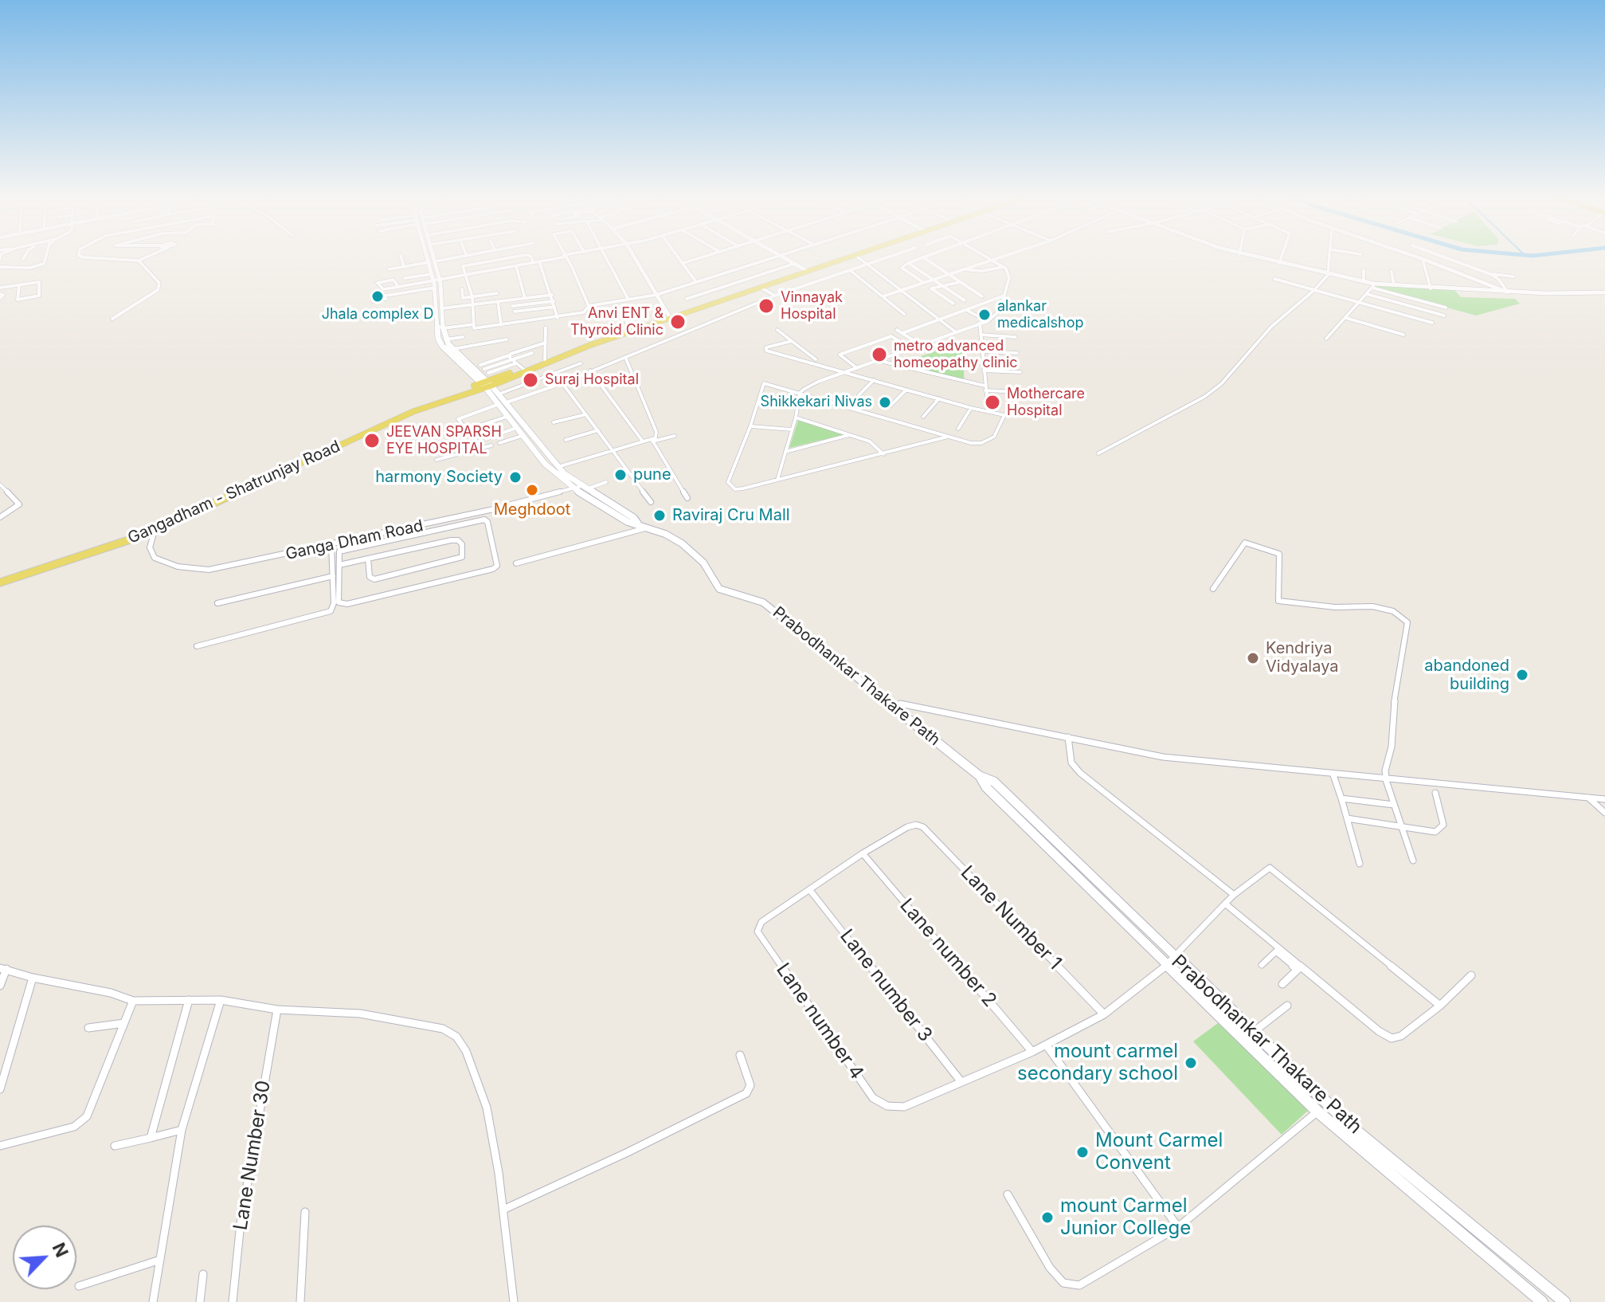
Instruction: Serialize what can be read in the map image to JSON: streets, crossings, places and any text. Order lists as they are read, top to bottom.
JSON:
{
  "streets": {
    "main road": ["Gangadham - Shatrunjay Road", "Prabodhankar Thakare Path"],
    "street": [
      "Ganga Dham Road",
      "Lane Number 1",
      "Lane number 2",
      "Lane number 3",
      "Lane number 4",
      "Lane Number 30"
    ]
  },
  "crossings": [
    ["Gangadham - Shatrunjay Road", "Ganga Dham Road"],
    ["Gangadham - Shatrunjay Road", "Prabodhankar Thakare Path"],
    ["Ganga Dham Road", "Prabodhankar Thakare Path"],
    ["Lane Number 1", "Lane number 2"],
    ["Lane number 3", "Lane number 4"]
  ],
  "places": [
    "Jhala complex D",
    "Vinnayak Hospital",
    "alankar medicalshop",
    "Anvi ENT & Thyroid Clinic",
    "metro advanced homeopathy clinic",
    "Suraj Hospital",
    "Shikkekari Nivas",
    "Mothercare Hospital",
    "JEEVAN SPARSH EYE HOSPITAL",
    "pune",
    "harmony Society",
    "Meghdoot",
    "Raviraj Cru Mall",
    "Kendriya Vidyalaya",
    "abandoned building",
    "mount carmel secondary school",
    "Mount Carmel Convent",
    "mount Carmel Junior College"
  ],
  "north": "top right"
}
